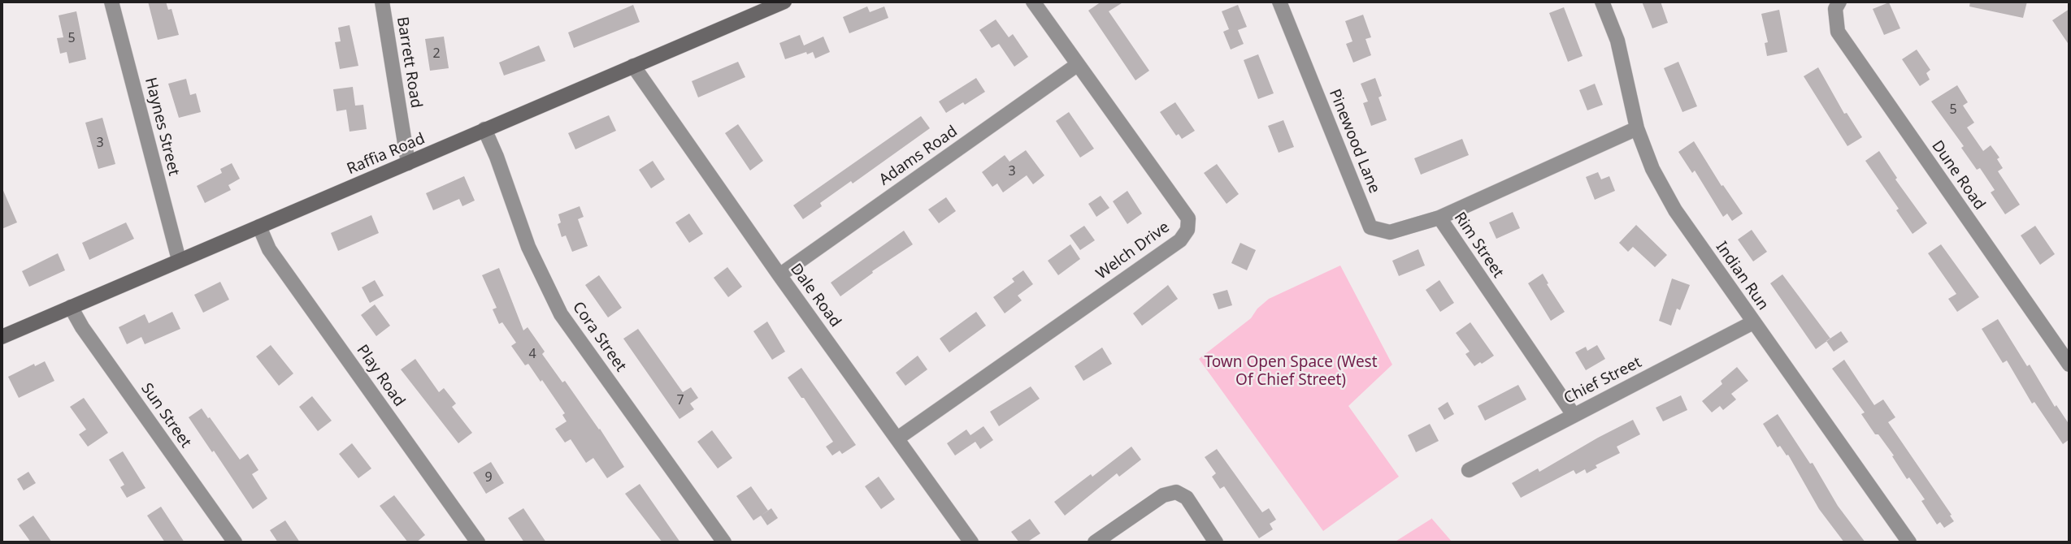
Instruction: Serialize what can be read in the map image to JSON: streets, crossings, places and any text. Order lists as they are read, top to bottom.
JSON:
{
  "streets": {
    "main road": ["Raffia Road"],
    "street": [
      "Barrett Road",
      "Haynes Street",
      "Pinewood Lane",
      "Adams Road",
      "Dune Road",
      "Rim Street",
      "Welch Drive",
      "Indian Run",
      "Dale Road",
      "Cora Street",
      "Play Road",
      "Chief Street",
      "Sun Street"
    ]
  },
  "crossings": [
    ["Barrett Road", "Raffia Road"],
    ["Haynes Street", "Raffia Road"],
    ["Pinewood Lane", "Rim Street"],
    ["Raffia Road", "Dale Road"],
    ["Raffia Road", "Cora Street"],
    ["Raffia Road", "Play Road"],
    ["Raffia Road", "Sun Street"],
    ["Adams Road", "Welch Drive"],
    ["Adams Road", "Dale Road"],
    ["Rim Street", "Indian Run"],
    ["Rim Street", "Chief Street"],
    ["Welch Drive", "Dale Road"],
    ["Indian Run", "Chief Street"]
  ],
  "parks": ["Town Open Space (West Of Chief Street)"],
  "house_numbers": [
    "5",
    "2",
    "5",
    "3",
    "3",
    "4",
    "7",
    "9"
  ]
}
